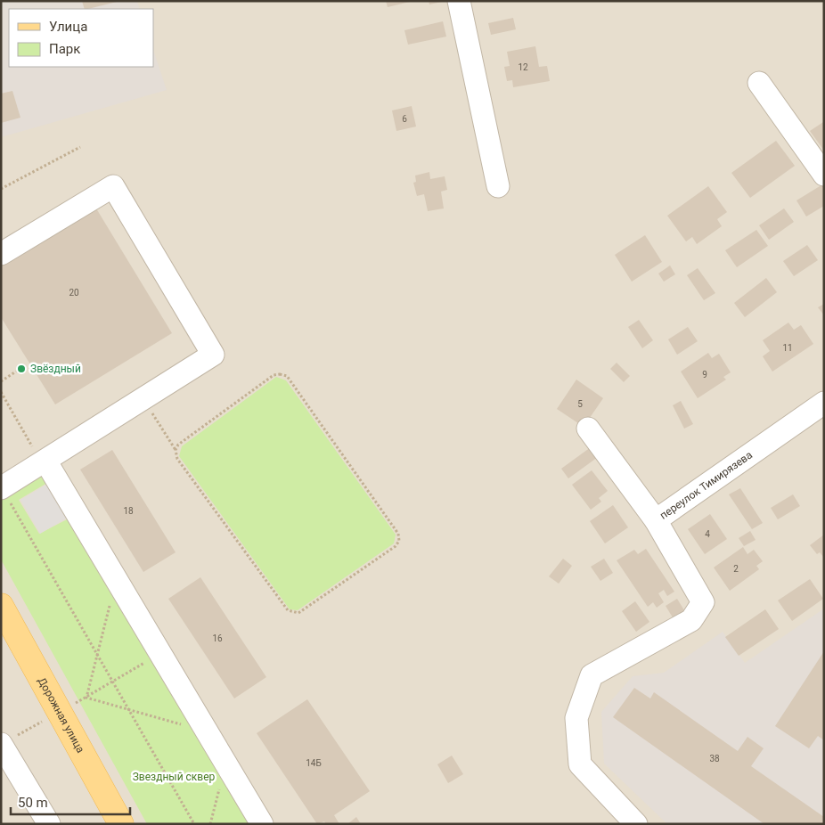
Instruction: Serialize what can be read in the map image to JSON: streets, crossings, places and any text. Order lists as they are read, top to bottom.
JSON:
{
  "streets": {
    "main road": ["Дорожная улица"],
    "street": ["переулок Тимирязева"]
  },
  "parks": ["Звездный сквер"],
  "places": ["Звёздный"],
  "house_numbers": [
    "12",
    "6",
    "20",
    "11",
    "9",
    "5",
    "18",
    "4",
    "2",
    "16",
    "38",
    "14Б"
  ],
  "legend": ["Улица", "Парк"],
  "scale_bar": "50 m"
}
